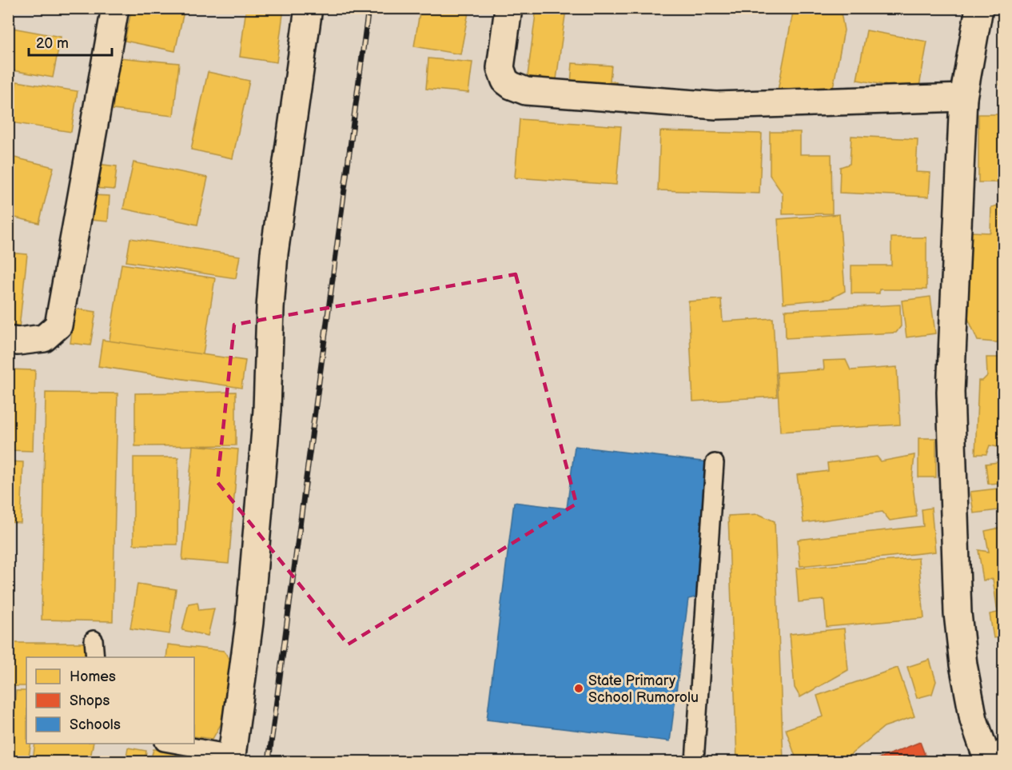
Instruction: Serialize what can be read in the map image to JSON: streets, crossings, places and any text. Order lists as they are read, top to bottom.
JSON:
{
  "places": ["State Primary School Rumorolu"],
  "legend": ["Homes", "Shops", "Schools"],
  "scale_bar": "20 m"
}
